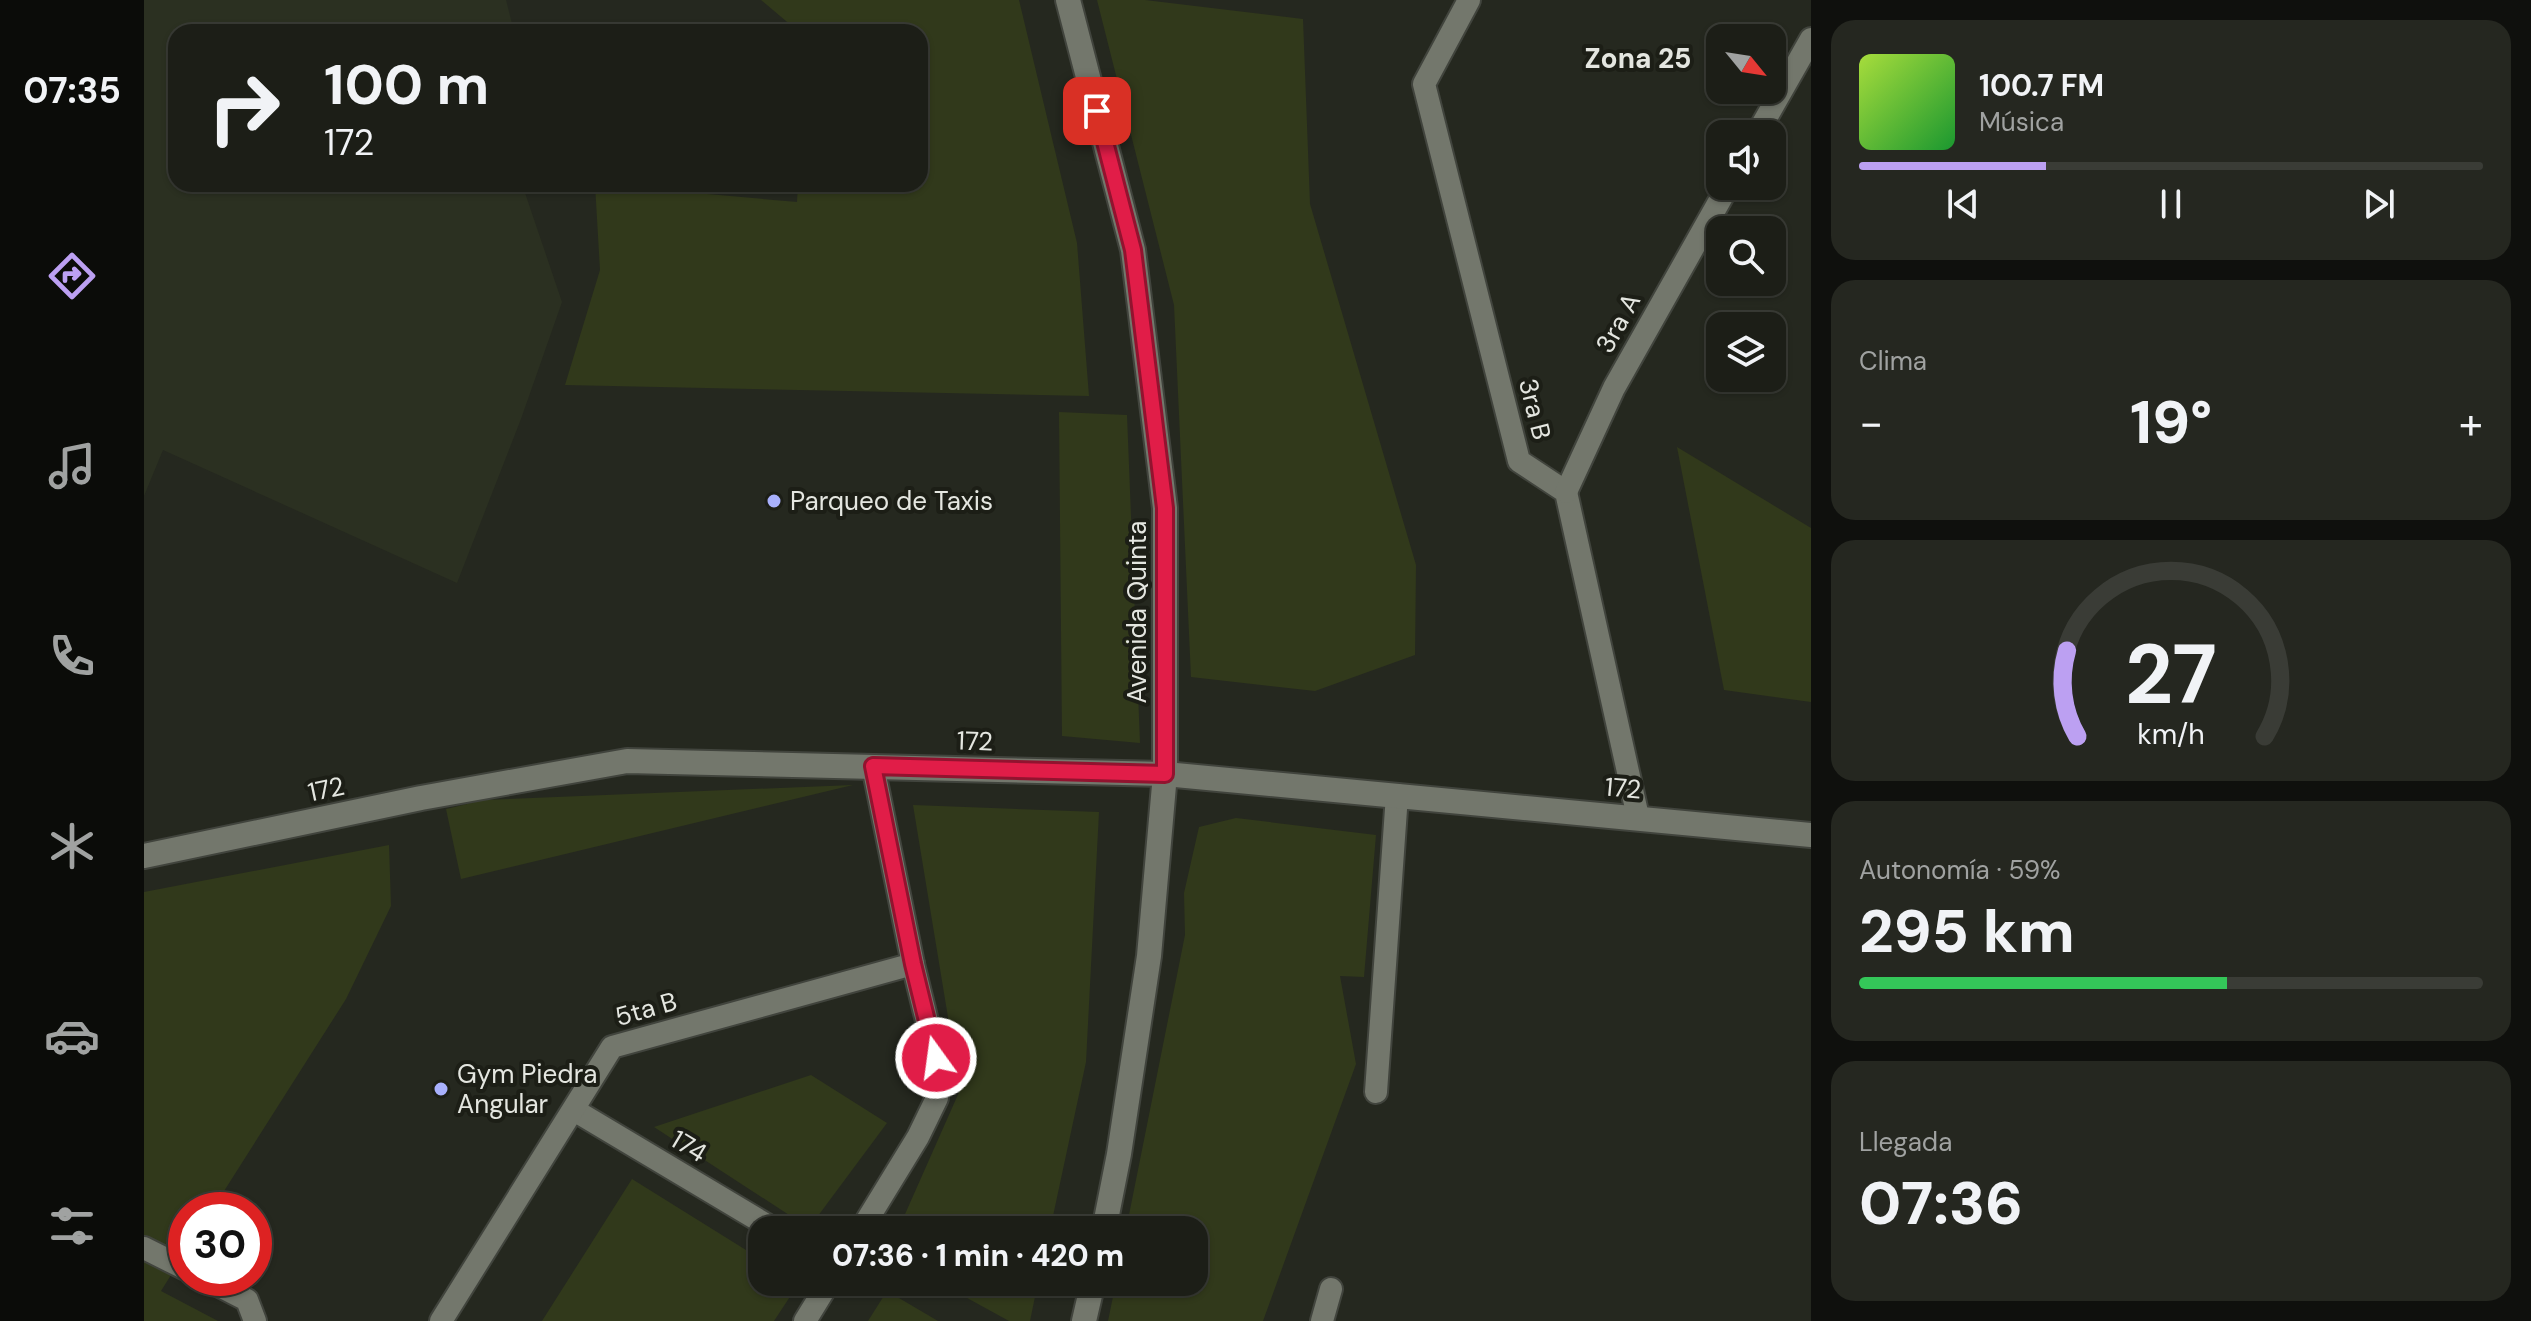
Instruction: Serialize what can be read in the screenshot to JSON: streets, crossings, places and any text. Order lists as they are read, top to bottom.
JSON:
{
  "streets": {
    "street": [
      "3ra A",
      "3ra B",
      "Avenida Quinta",
      "172",
      "5ta B",
      "174"
    ]
  },
  "crossings": [
    ["3ra A", "3ra B"],
    ["Avenida Quinta", "172"],
    ["5ta B", "174"]
  ],
  "districts": ["Zona 25"],
  "places": ["Parqueo de Taxis", "Gym Piedra Angular"],
  "north": "bottom right",
  "page": {
    "tabs": "07:35",
    "turn": ["100 m", "172"],
    "song": ["100.7 FM", "Música"],
    "tile": [
      "Clima",
      ["Autonomía · 59%", "295 km"],
      ["Llegada", "07:36"]
    ],
    "heat": ["−", "19°", "+"],
    "limit": "30",
    "trip": "07:36 · 1 min · 420 m",
    "gauge": ["27", "km/h"]
  }
}
